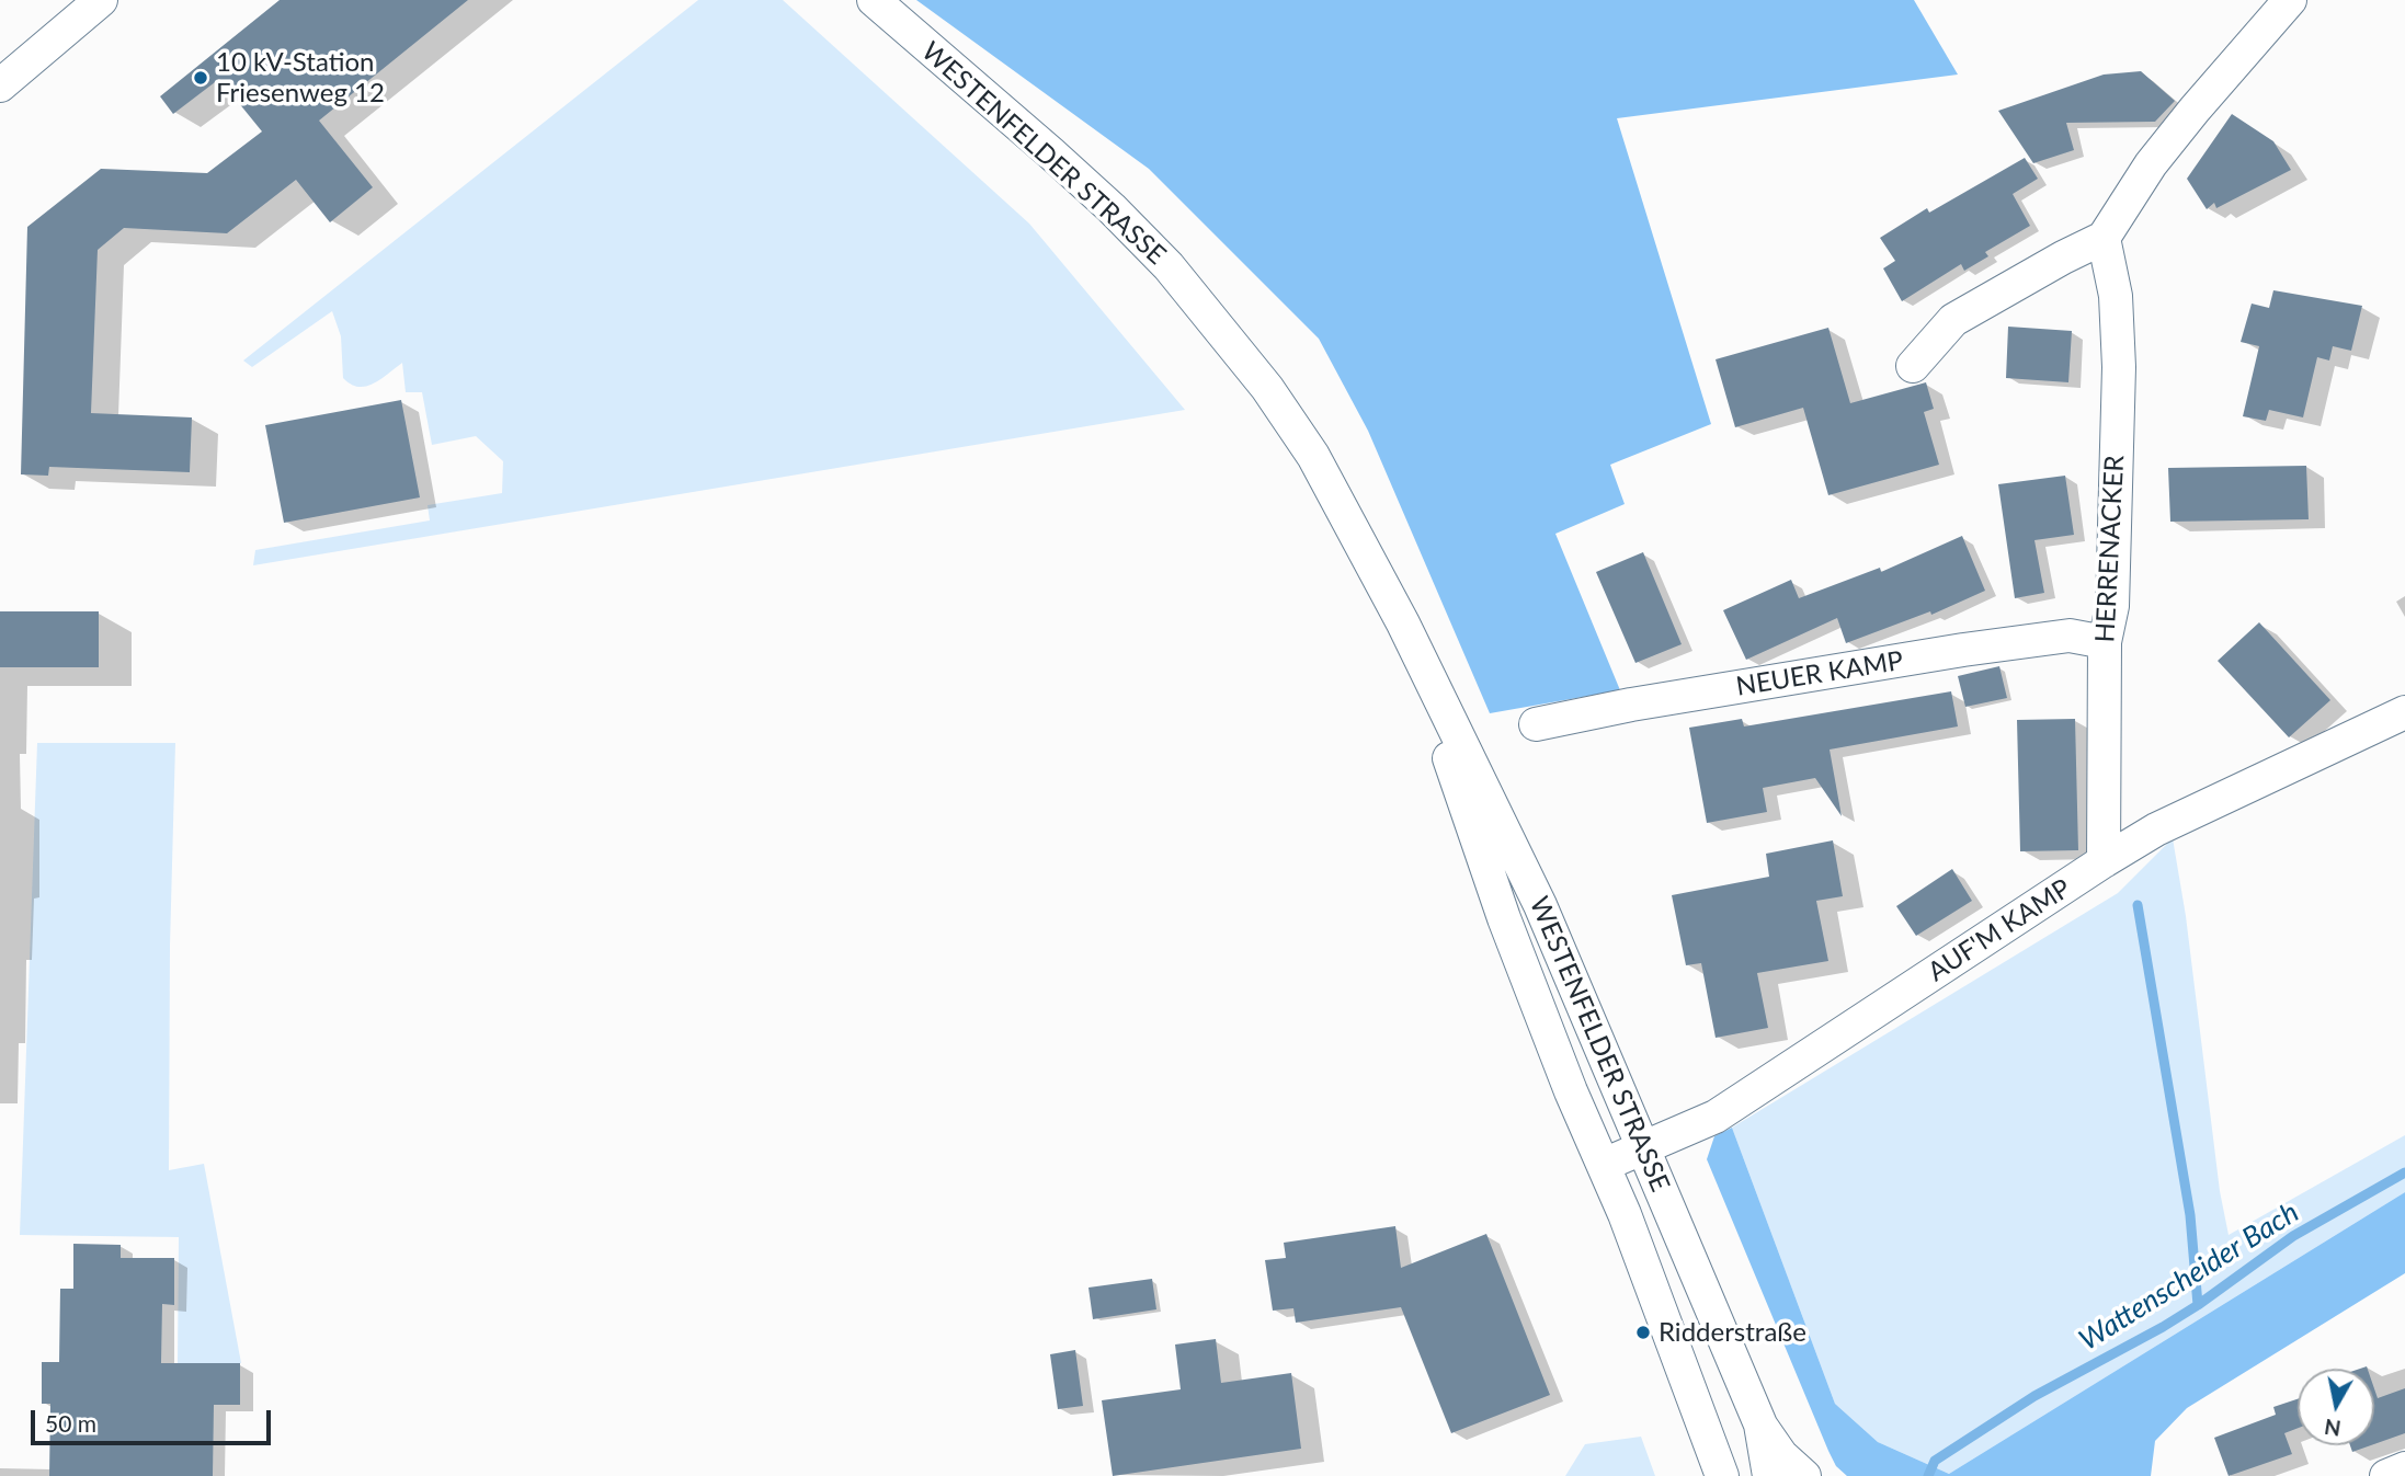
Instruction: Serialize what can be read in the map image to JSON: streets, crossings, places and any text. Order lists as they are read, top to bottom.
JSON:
{
  "streets": {
    "street": [
      "WESTENFELDER STRASSE",
      "HERRENACKER",
      "NEUER KAMP",
      "AUF'M KAMP"
    ]
  },
  "crossings": [
    ["WESTENFELDER STRASSE", "AUF'M KAMP"],
    ["HERRENACKER", "NEUER KAMP"],
    ["HERRENACKER", "AUF'M KAMP"]
  ],
  "water": ["Wattenscheider Bach"],
  "places": ["10 kV-Station Friesenweg 12", "Ridderstraße"],
  "scale_bar": "50 m",
  "north": "bottom"
}
